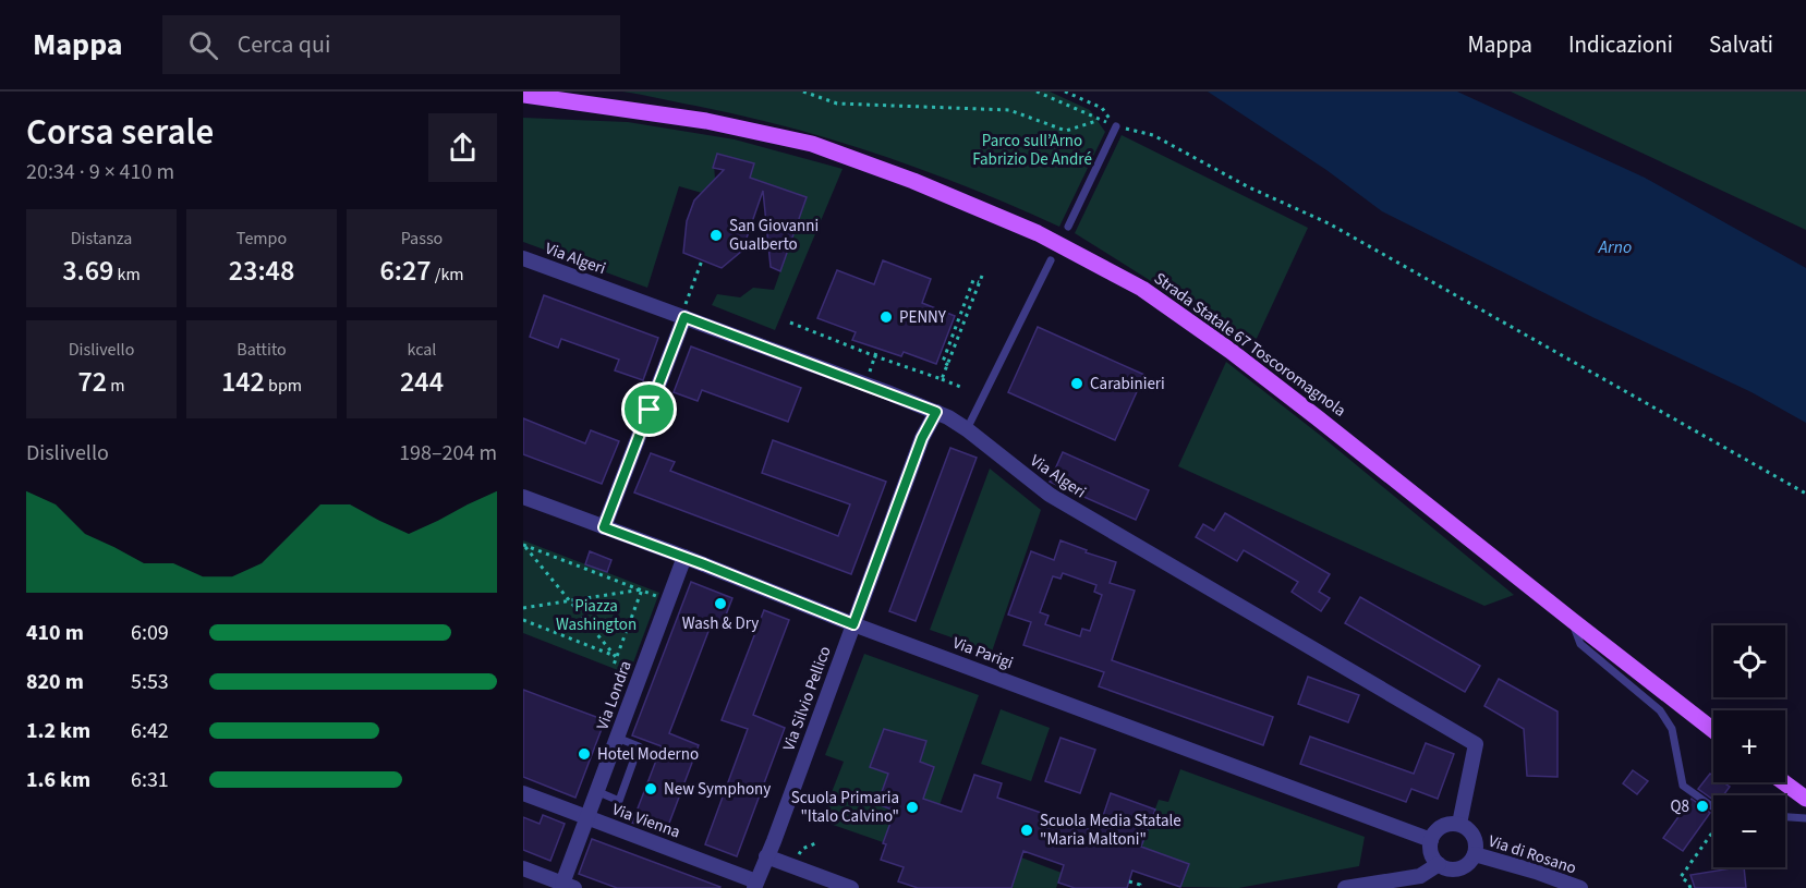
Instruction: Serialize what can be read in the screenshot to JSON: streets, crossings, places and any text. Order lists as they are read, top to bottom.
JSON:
{
  "streets": {
    "main road": ["Strada Statale 67 Toscoromagnola"],
    "street": [
      "Via Algeri",
      "Via Parigi",
      "Via Londra",
      "Via Silvio Pellico",
      "Via Vienna",
      "Via di Rosano"
    ]
  },
  "crossings": [
    ["Via Algeri", "Via Parigi"],
    ["Via Algeri", "Via Silvio Pellico"],
    ["Via Algeri", "Via di Rosano"],
    ["Via Parigi", "Via Londra"],
    ["Via Parigi", "Via Silvio Pellico"],
    ["Via Parigi", "Via di Rosano"],
    ["Via Londra", "Via Vienna"],
    ["Via Silvio Pellico", "Via Vienna"]
  ],
  "water": ["Arno"],
  "parks": ["Parco sull’Arno Fabrizio De André", "Piazza Washington"],
  "places": [
    "San Giovanni Gualberto",
    "PENNY",
    "Carabinieri",
    "Wash & Dry",
    "Hotel Moderno",
    "New Symphony",
    "Q8",
    "Scuola Primaria \"Italo Calvino\"",
    "Scuola Media Statale \"Maria Maltoni\""
  ],
  "page": {
    "header": "Mappa",
    "search": "Cerca qui",
    "nav": ["Mappa", "Indicazioni", "Salvati"],
    "heading": ["Corsa serale", "20:34 · 9 × 410 m"],
    "stats": [
      ["Distanza", "3.69 km"],
      ["Tempo", "23:48"],
      ["Passo", "6:27 /km"],
      ["Dislivello", "72 m"],
      ["Battito", "142 bpm"],
      ["kcal", "244"]
    ],
    "chart": ["Dislivello", "198–204 m"],
    "list": [
      {
        "name": "410 m",
        "note": "6:09"
      },
      {
        "name": "820 m",
        "note": "5:53"
      },
      {
        "name": "1.2 km",
        "note": "6:42"
      },
      {
        "name": "1.6 km",
        "note": "6:31"
      }
    ],
    "map_buttons": ["+", "−"]
  }
}
